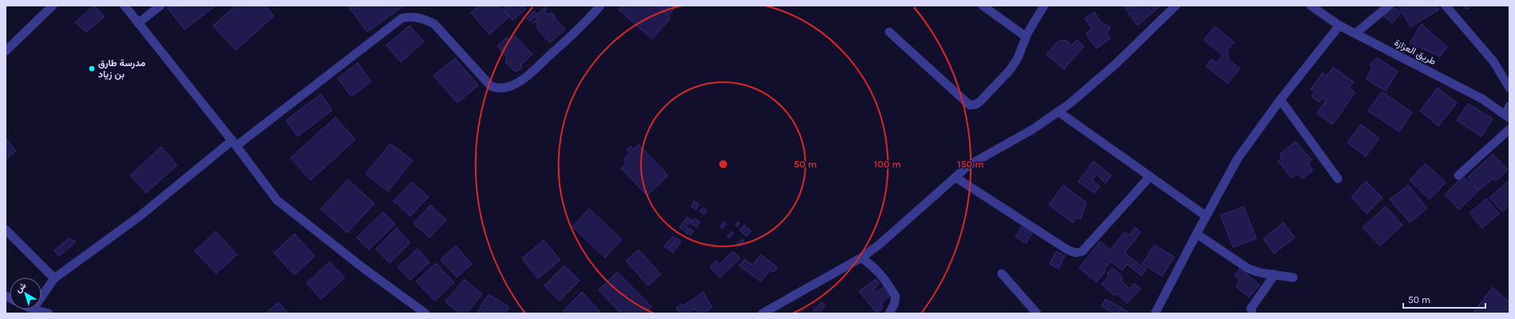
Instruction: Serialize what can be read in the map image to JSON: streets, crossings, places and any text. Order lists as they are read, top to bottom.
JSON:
{
  "streets": {
    "street": ["طريق العزازة"]
  },
  "places": ["مدرسة طارق بن زياد"],
  "scale_bar": "50 m",
  "north": "top left",
  "rings": ["50 m", "100 m", "150 m"]
}
